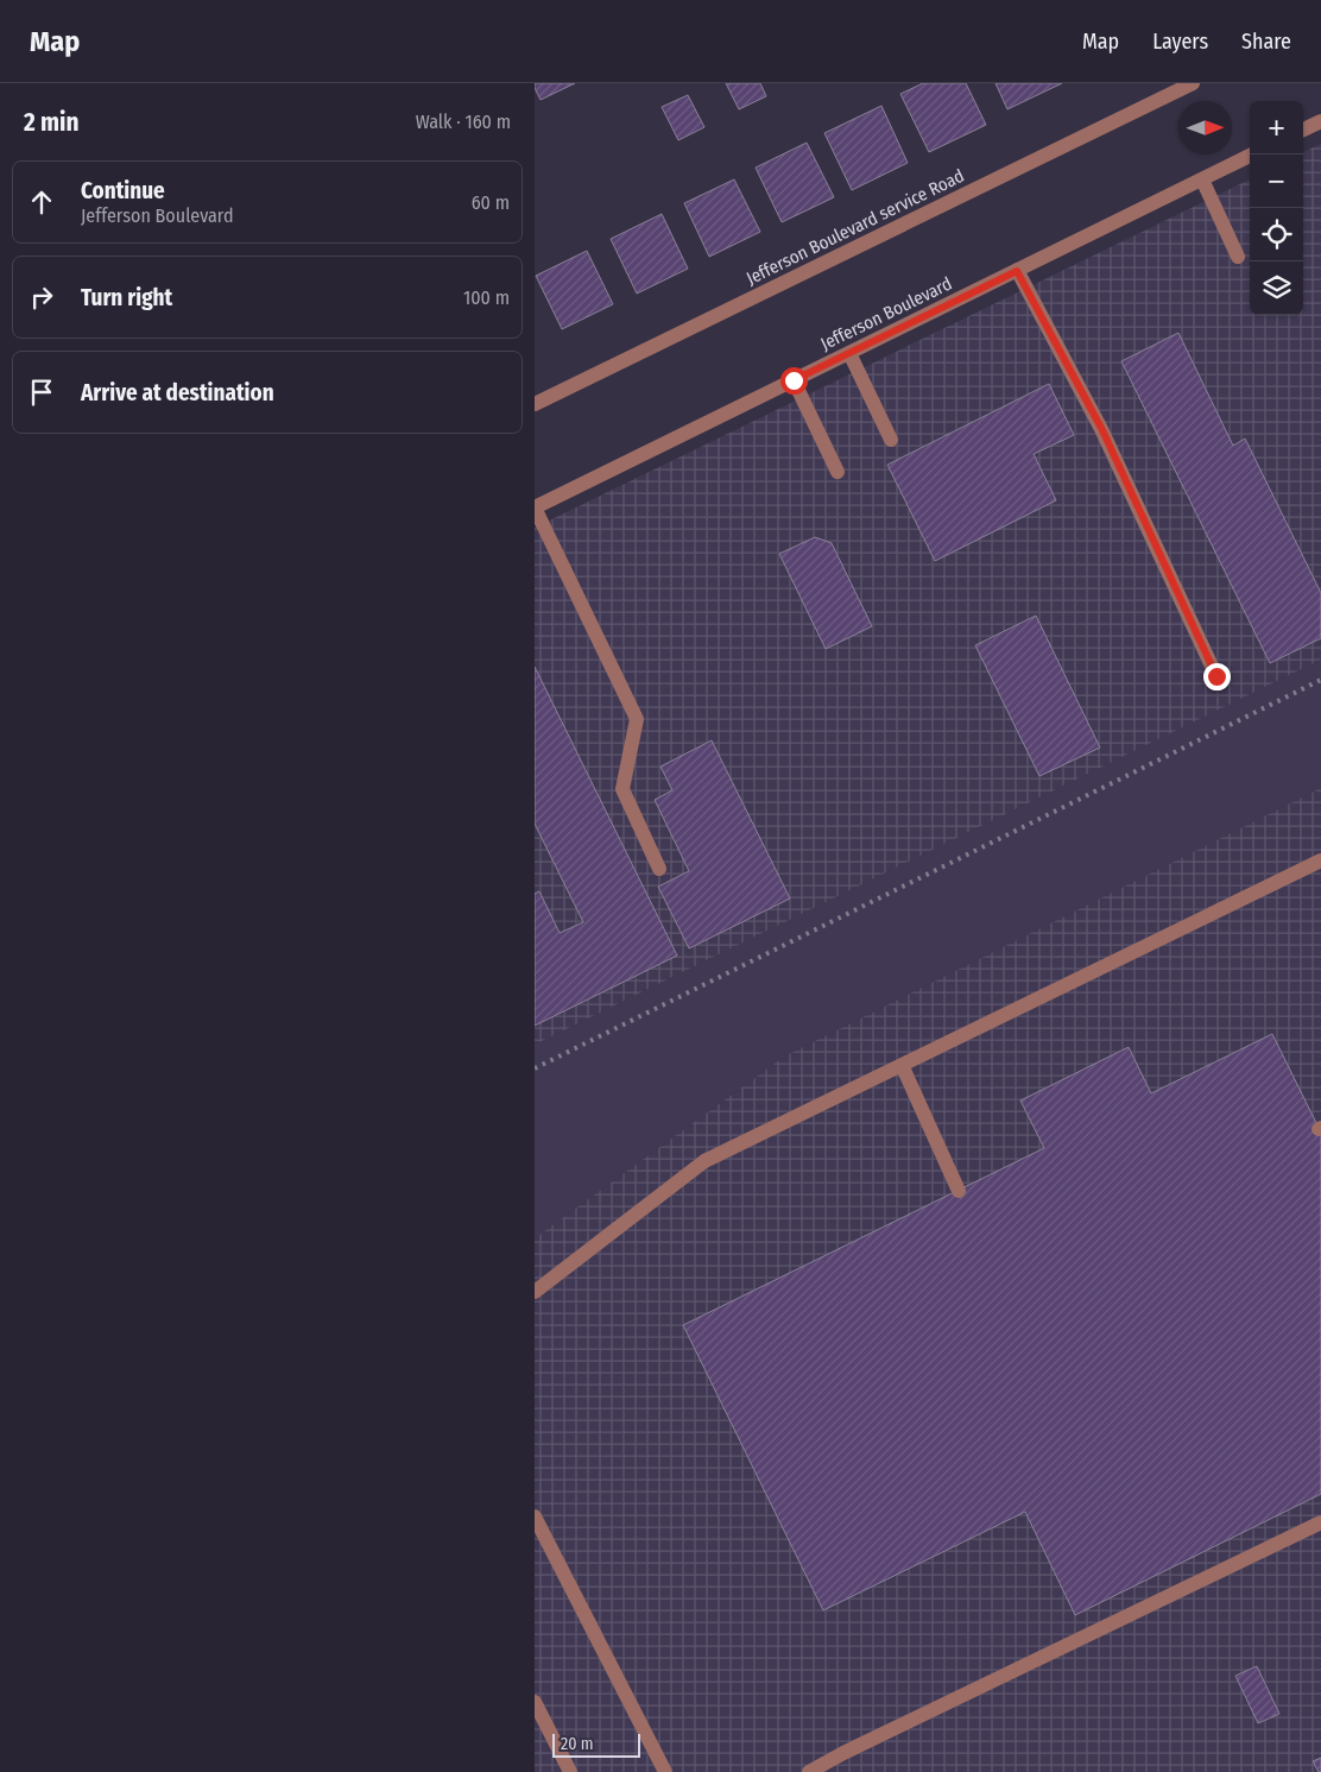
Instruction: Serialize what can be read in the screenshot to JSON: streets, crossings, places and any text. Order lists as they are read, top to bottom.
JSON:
{
  "streets": {
    "street": ["Jefferson Boulevard service Road", "Jefferson Boulevard"]
  },
  "scale_bar": "20 m",
  "north": "right",
  "page": {
    "header": "Map",
    "nav": ["Map", "Layers", "Share"],
    "heading": ["2 min", "Walk · 160 m"],
    "map_buttons": ["+", "−"],
    "list": [
      ["Continue", "Jefferson Boulevard", "60 m"],
      ["Turn right", "100 m"],
      "Arrive at destination"
    ],
    "scale": "20 m"
  }
}
